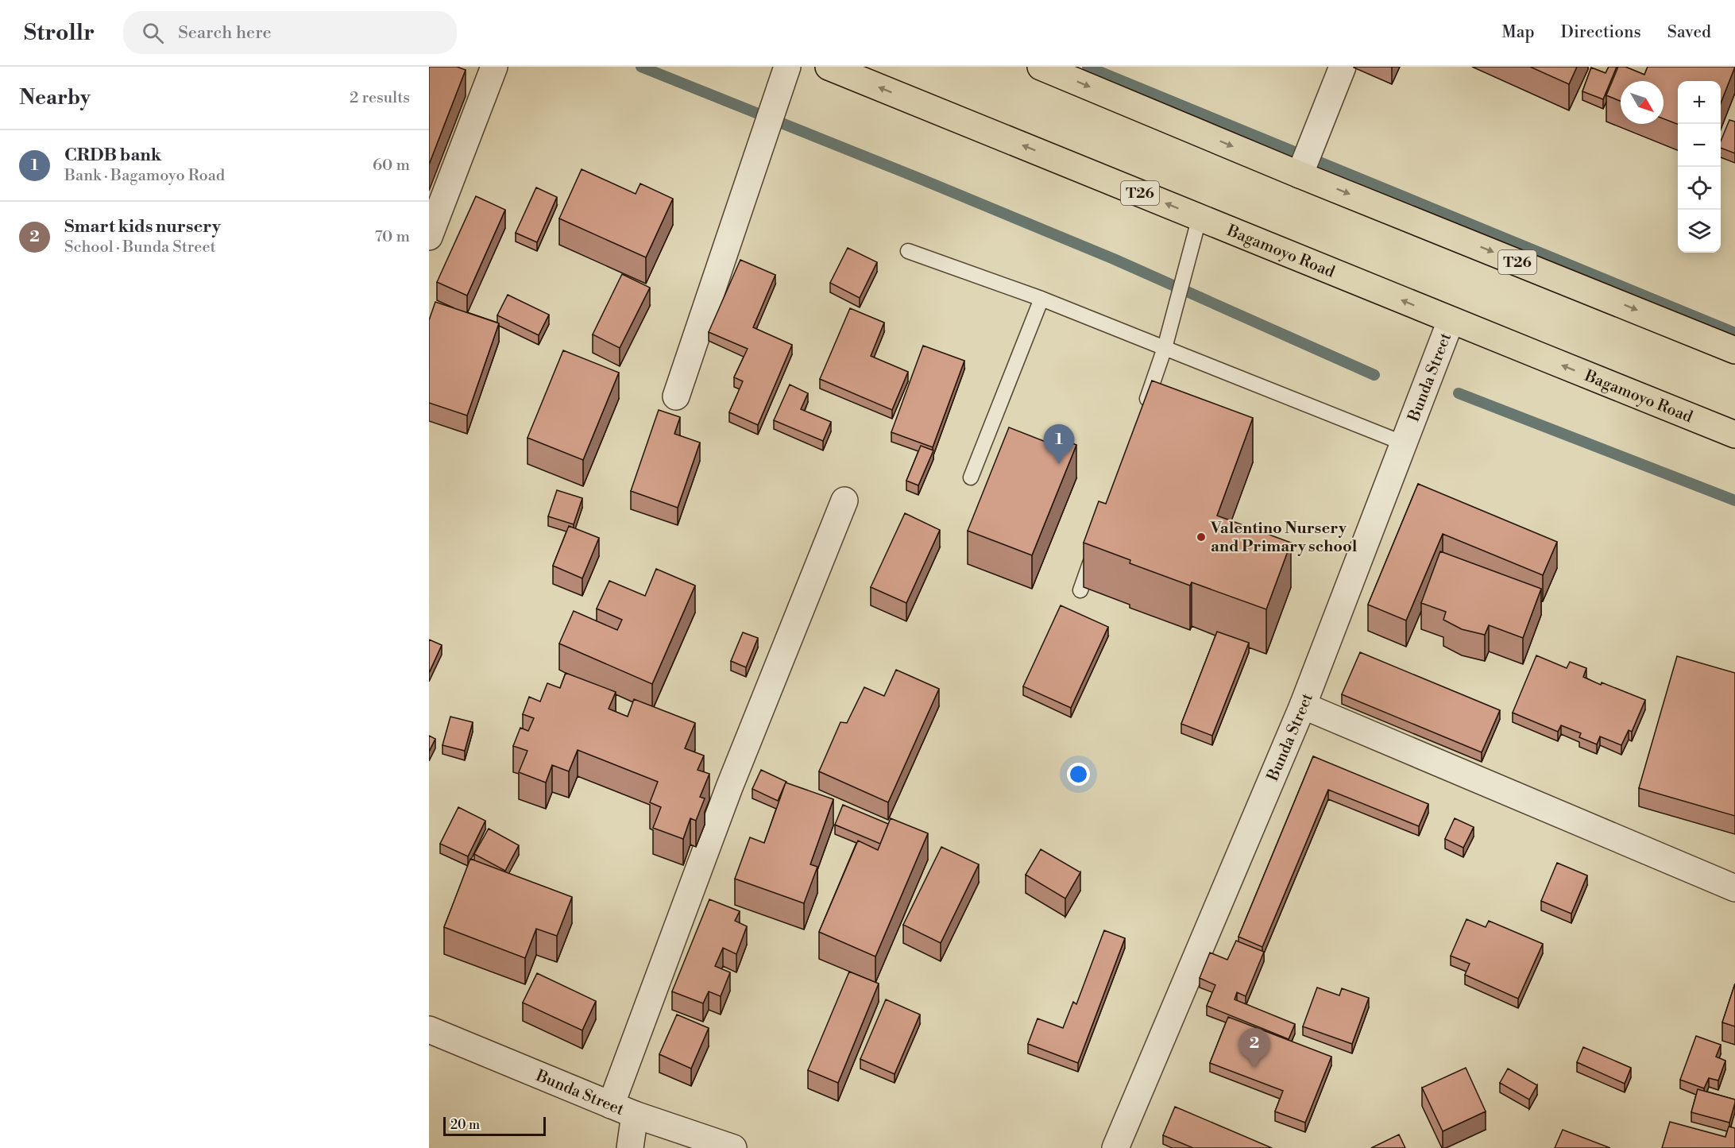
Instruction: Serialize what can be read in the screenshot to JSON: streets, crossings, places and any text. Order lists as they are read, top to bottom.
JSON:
{
  "streets": {
    "highway": ["T26", "Bagamoyo Road"],
    "street": ["Bunda Street"]
  },
  "crossings": [
    ["Bagamoyo Road", "Bunda Street"]
  ],
  "places": ["Valentino Nursery and Primary school"],
  "scale_bar": "20 m",
  "north": "bottom right",
  "page": {
    "header": "Strollr",
    "search": "Search here",
    "nav": ["Map", "Directions", "Saved"],
    "heading": ["Nearby", "2 results"],
    "map_buttons": ["+", "−"],
    "list": [
      {
        "mark": "1",
        "name": "CRDB bank",
        "note": "Bank · Bagamoyo Road",
        "value": "60 m"
      },
      {
        "mark": "2",
        "name": "Smart kids nursery",
        "note": "School · Bunda Street",
        "value": "70 m"
      }
    ],
    "pins": ["1", "2"],
    "scale": "20 m"
  }
}
